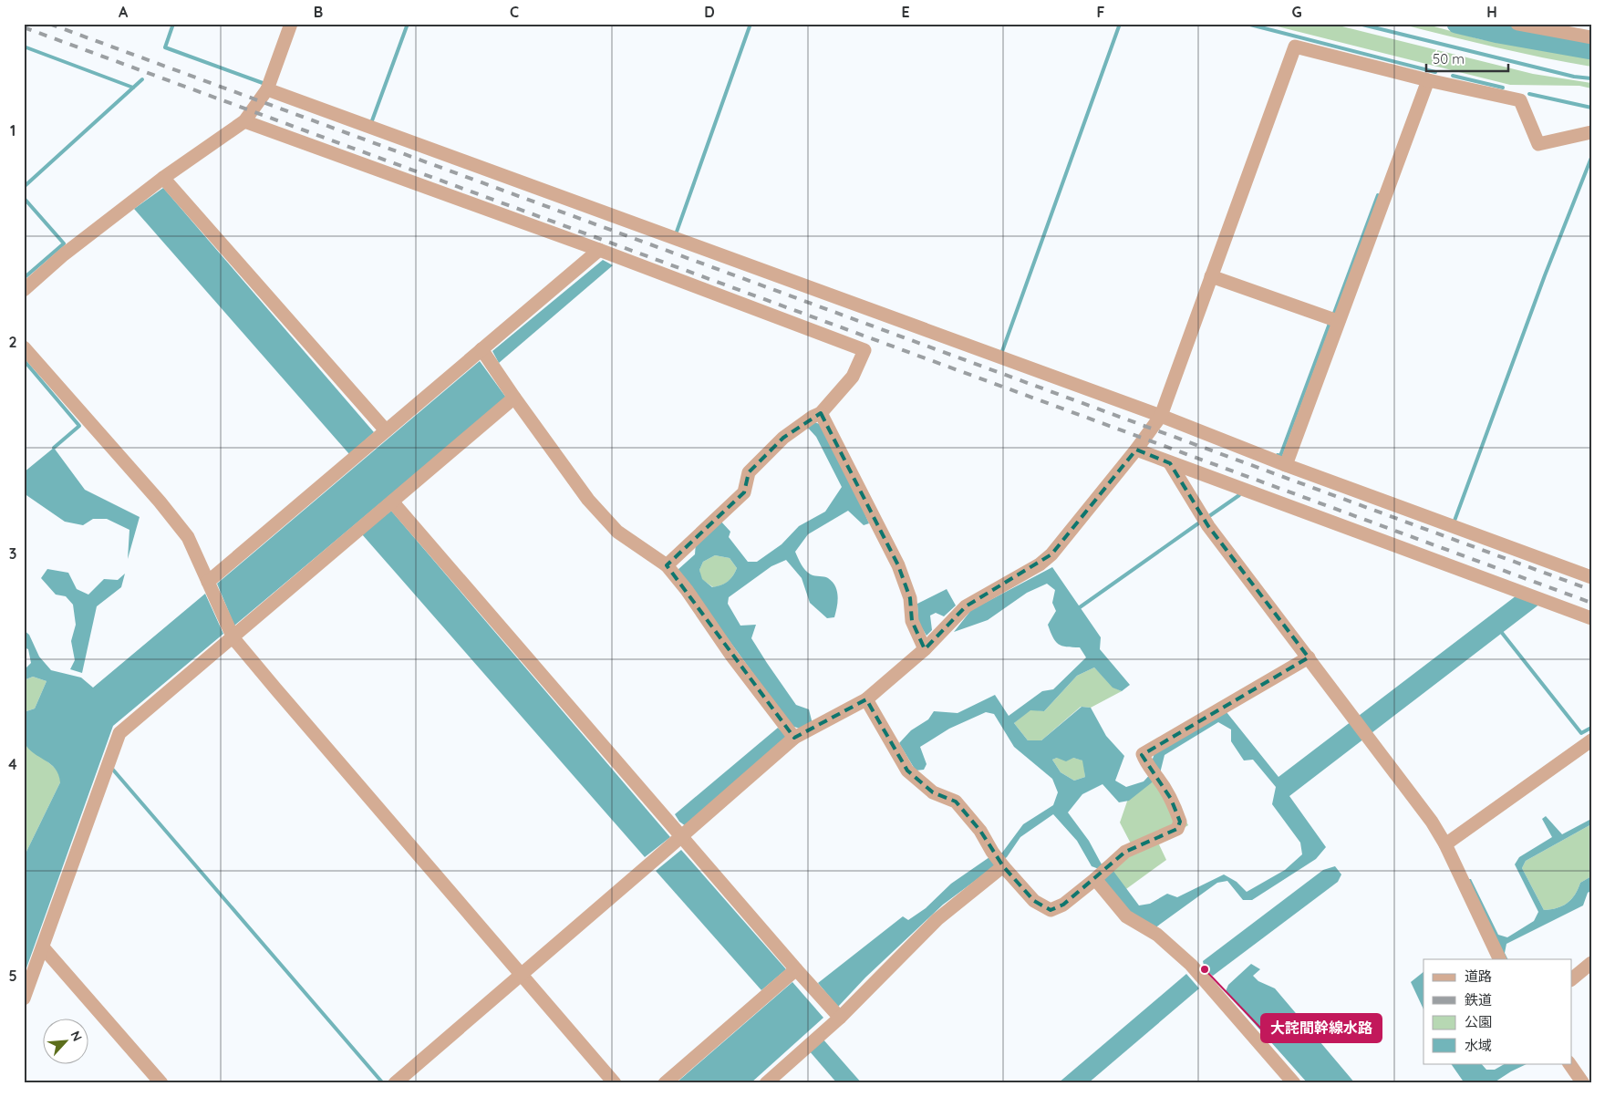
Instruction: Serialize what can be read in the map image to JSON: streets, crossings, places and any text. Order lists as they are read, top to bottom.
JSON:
{
  "places": ["大詫間幹線水路"],
  "legend": [
    "道路",
    "鉄道",
    "公園",
    "水域"
  ],
  "scale_bar": "50 m",
  "north": "top right",
  "grid": {
    "columns": [
      "A",
      "B",
      "C",
      "D",
      "E",
      "F",
      "G",
      "H"
    ],
    "rows": [
      "1",
      "2",
      "3",
      "4",
      "5"
    ]
  }
}
